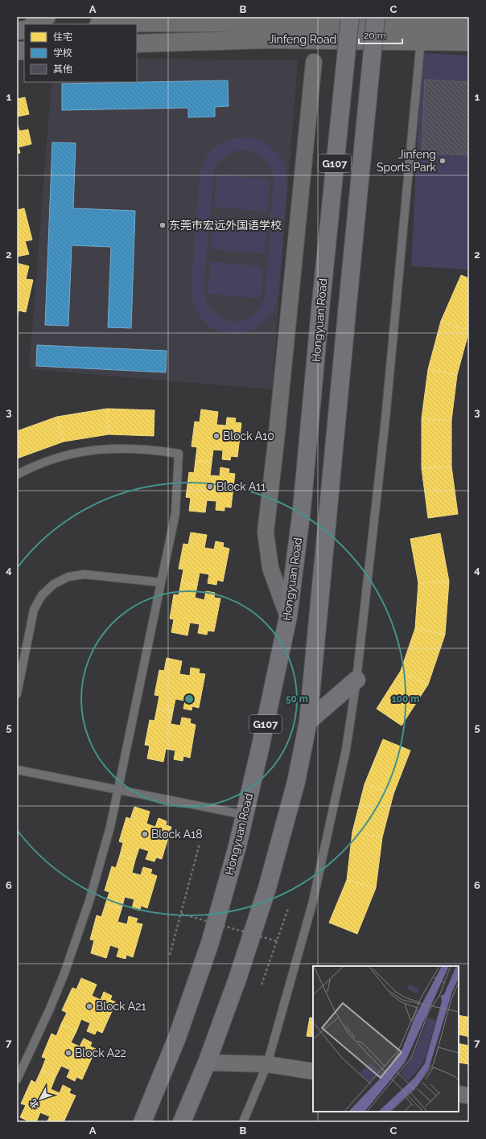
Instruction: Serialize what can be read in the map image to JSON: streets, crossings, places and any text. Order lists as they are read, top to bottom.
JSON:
{
  "streets": {
    "highway": ["G107", "Hongyuan Road"],
    "street": ["Jinfeng Road"]
  },
  "places": [
    "Jinfeng Sports Park",
    "东莞市宏远外国语学校",
    "Block A10",
    "Block A11",
    "Block A18",
    "Block A21",
    "Block A22"
  ],
  "legend": ["住宅", "学校", "其他"],
  "scale_bar": "20 m",
  "north": "bottom left",
  "grid": {
    "columns": ["A", "B", "C"],
    "rows": [
      "1",
      "2",
      "3",
      "4",
      "5",
      "6",
      "7"
    ]
  },
  "rings": ["50 m", "100 m"]
}
